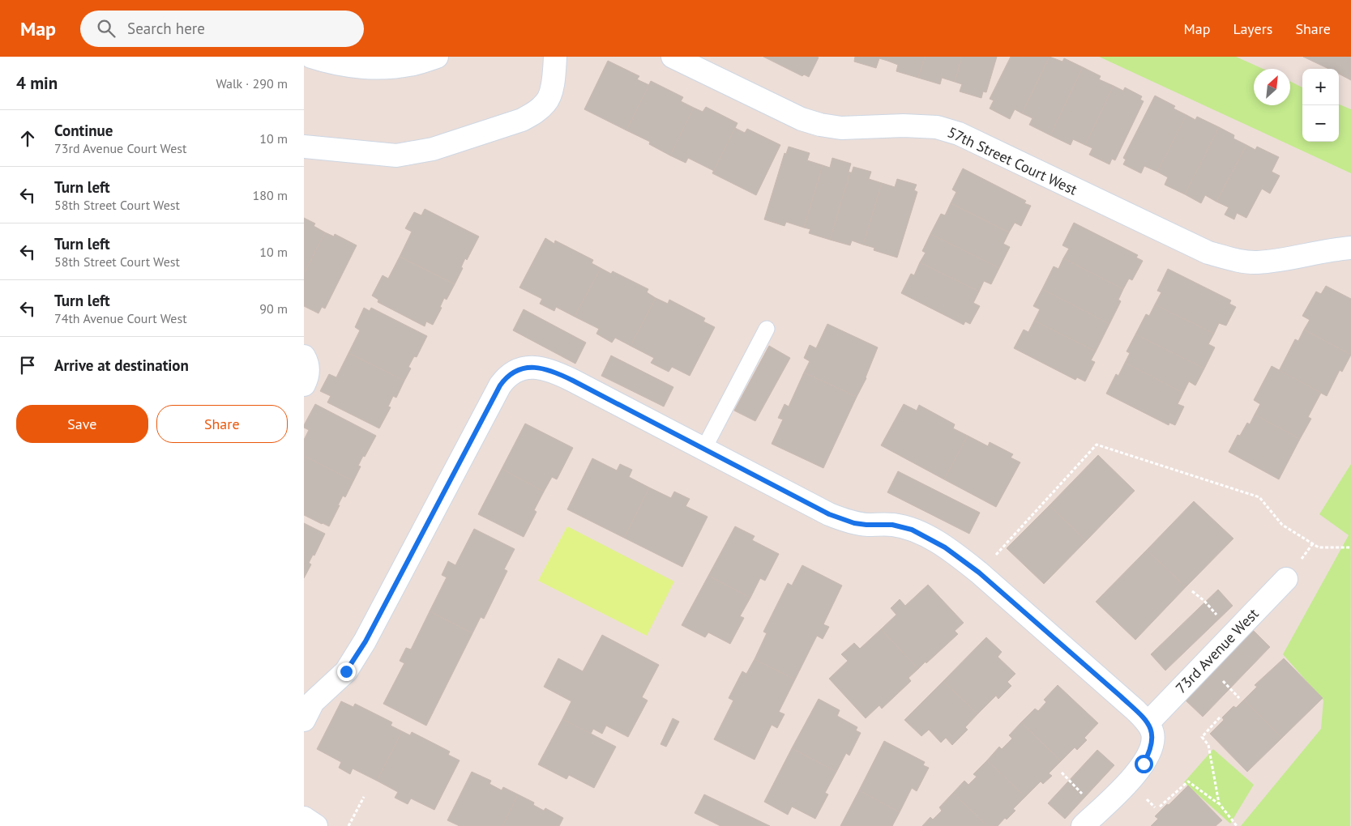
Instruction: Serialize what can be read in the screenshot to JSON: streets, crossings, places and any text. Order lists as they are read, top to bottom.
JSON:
{
  "streets": {
    "street": ["57th Street Court West", "73rd Avenue West"]
  },
  "north": "top right",
  "page": {
    "header": "Map",
    "search": "Search here",
    "nav": ["Map", "Layers", "Share"],
    "heading": ["4 min", "Walk · 290 m"],
    "map_buttons": ["+", "−"],
    "list": [
      ["Continue", "73rd Avenue Court West", "10 m"],
      ["Turn left", "58th Street Court West", "180 m"],
      ["Turn left", "58th Street Court West", "10 m"],
      ["Turn left", "74th Avenue Court West", "90 m"],
      "Arrive at destination"
    ],
    "buttons": ["Save", "Share"]
  }
}
